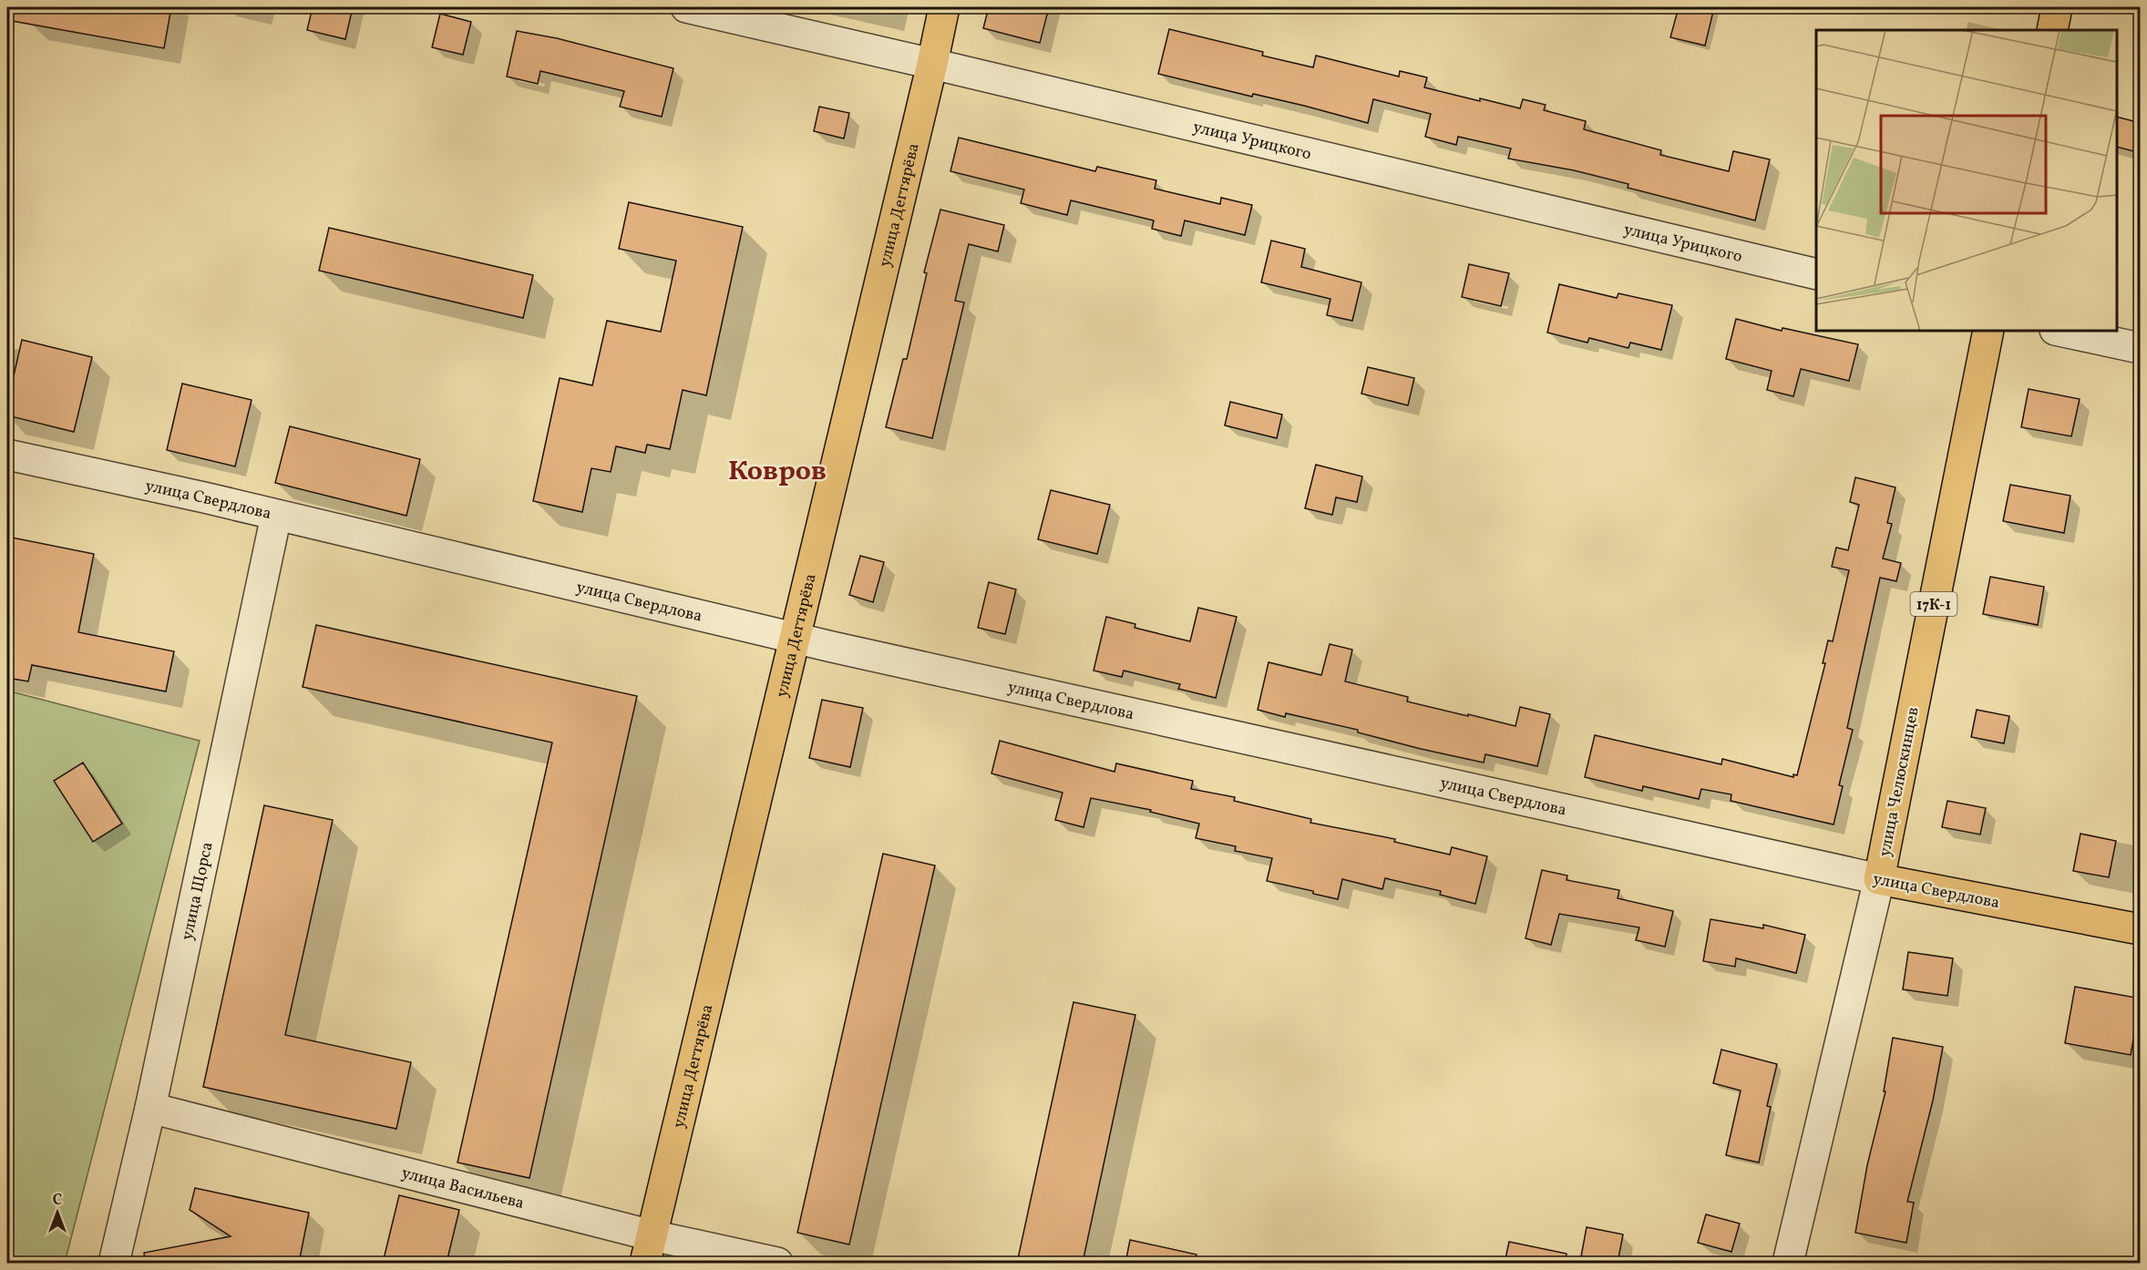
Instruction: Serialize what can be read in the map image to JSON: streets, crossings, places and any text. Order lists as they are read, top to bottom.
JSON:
{
  "streets": {
    "main road": [
      "улица Дегтярёва",
      "улица Свердлова",
      "17К-1",
      "улица Челюскинцев"
    ],
    "street": ["улица Урицкого", "улица Щорса", "улица Васильева"]
  },
  "crossings": [
    ["улица Урицкого", "улица Дегтярёва"],
    ["улица Дегтярёва", "улица Свердлова"],
    ["улица Дегтярёва", "улица Васильева"],
    ["улица Свердлова", "улица Челюскинцев"],
    ["улица Свердлова", "улица Щорса"],
    ["улица Щорса", "улица Васильева"]
  ],
  "districts": ["Ковров"],
  "north": "top"
}
